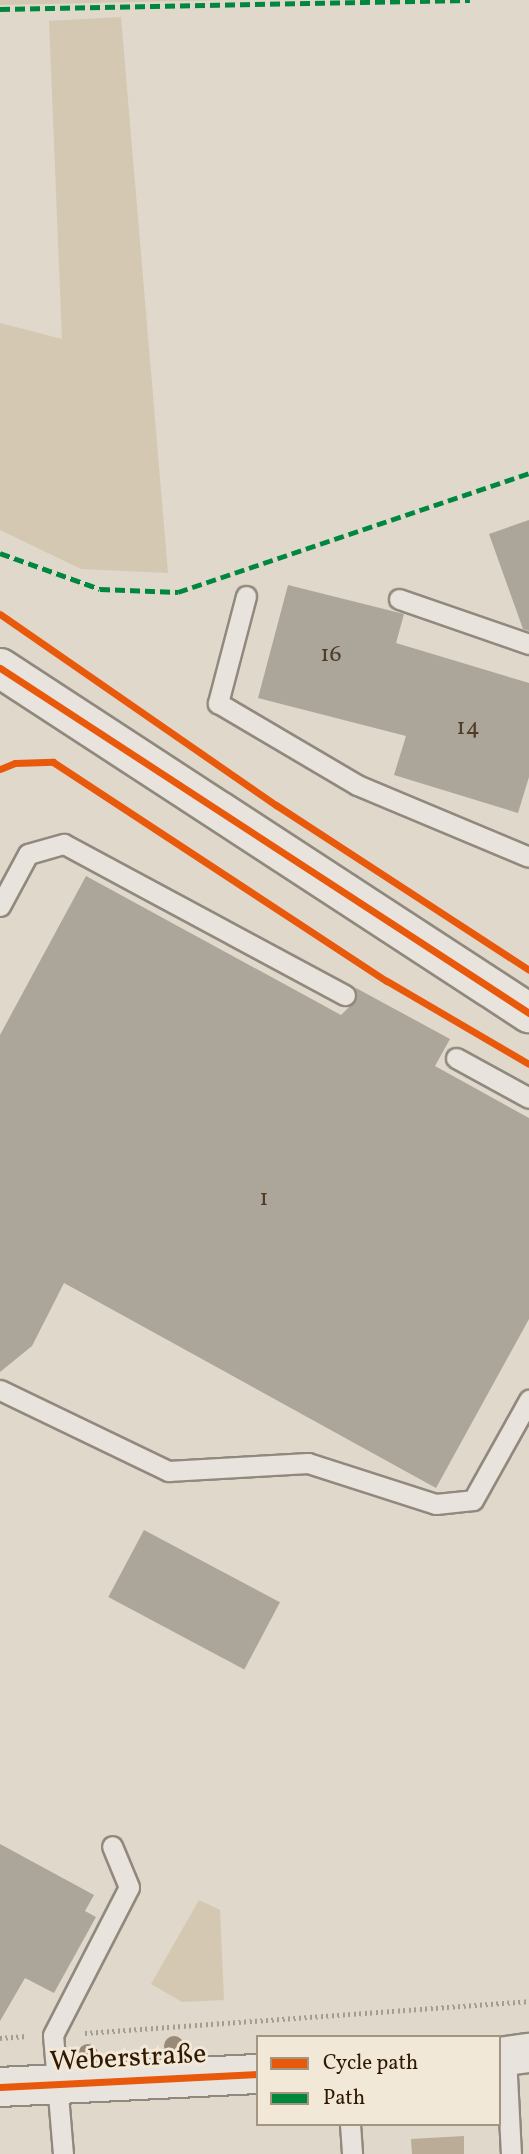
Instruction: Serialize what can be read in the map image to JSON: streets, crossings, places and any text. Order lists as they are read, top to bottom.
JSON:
{
  "streets": {
    "street": ["Weberstraße"]
  },
  "house_numbers": ["16", "14", "1"],
  "legend": ["Cycle path", "Path"]
}
